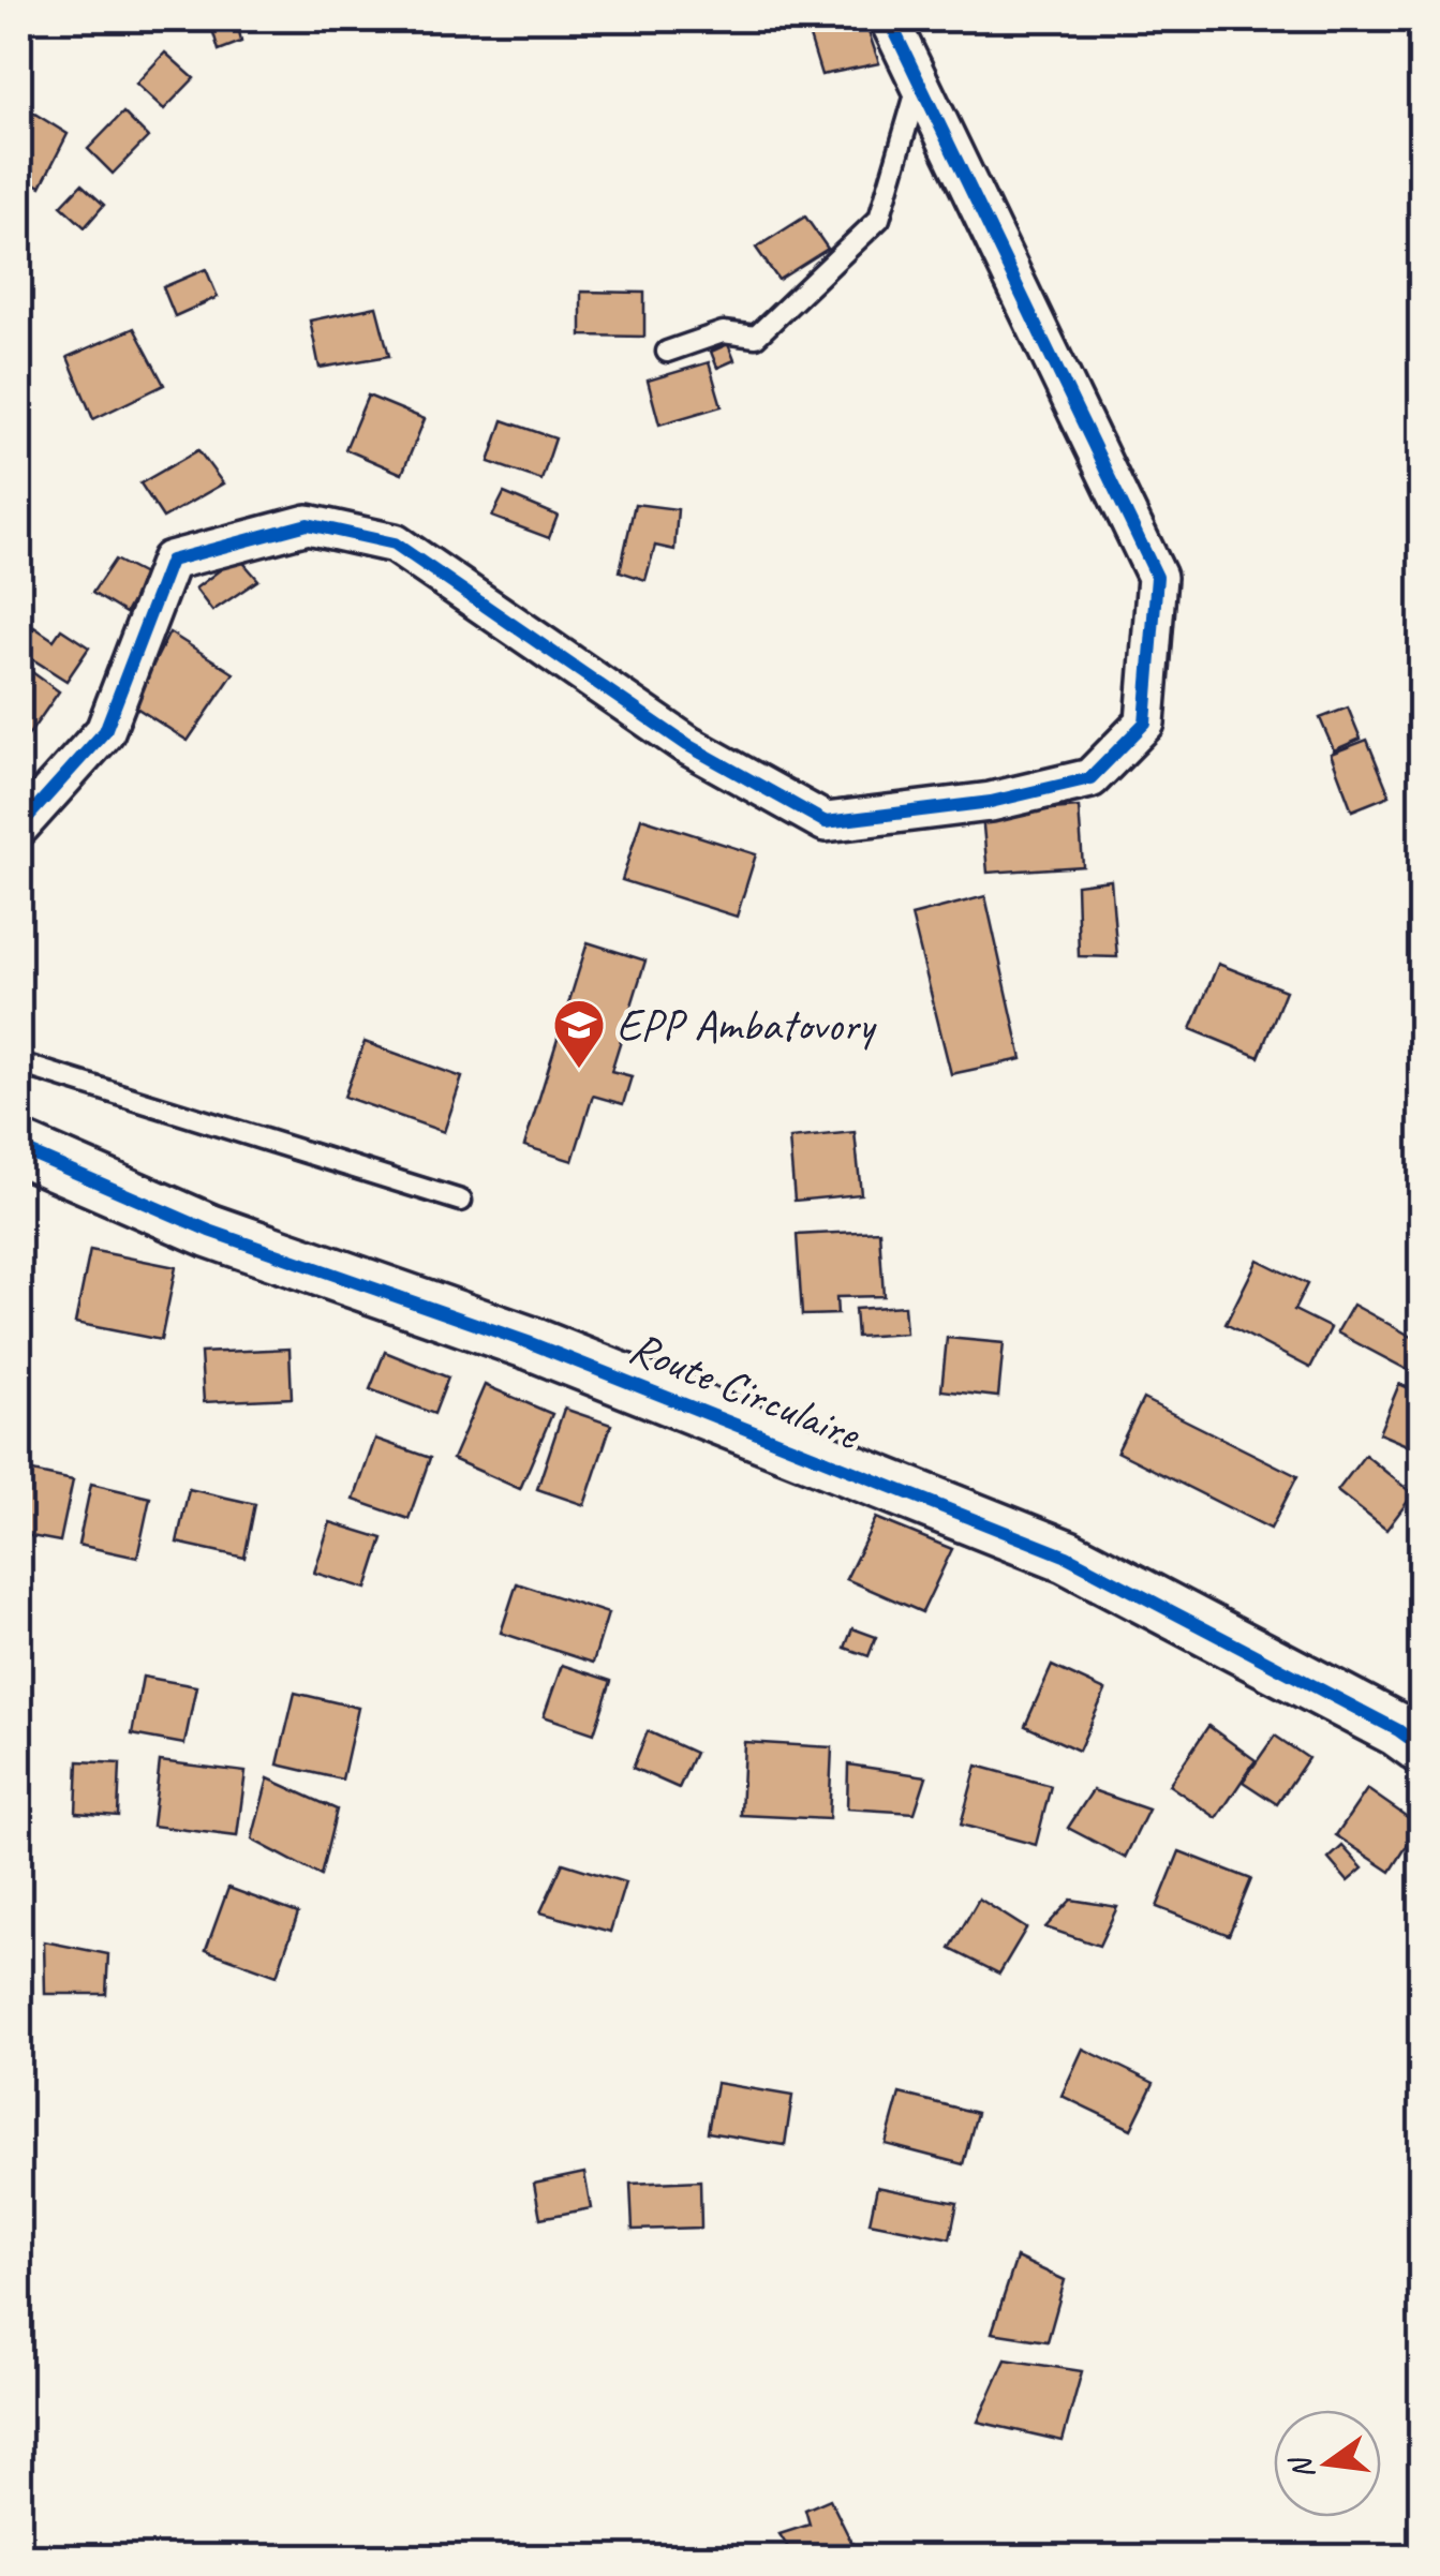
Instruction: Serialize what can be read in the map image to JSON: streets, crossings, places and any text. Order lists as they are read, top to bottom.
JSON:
{
  "streets": {
    "street": ["Route Circulaire"]
  },
  "places": {
    "school or university": ["EPP Ambatovory"]
  },
  "north": "left"
}
